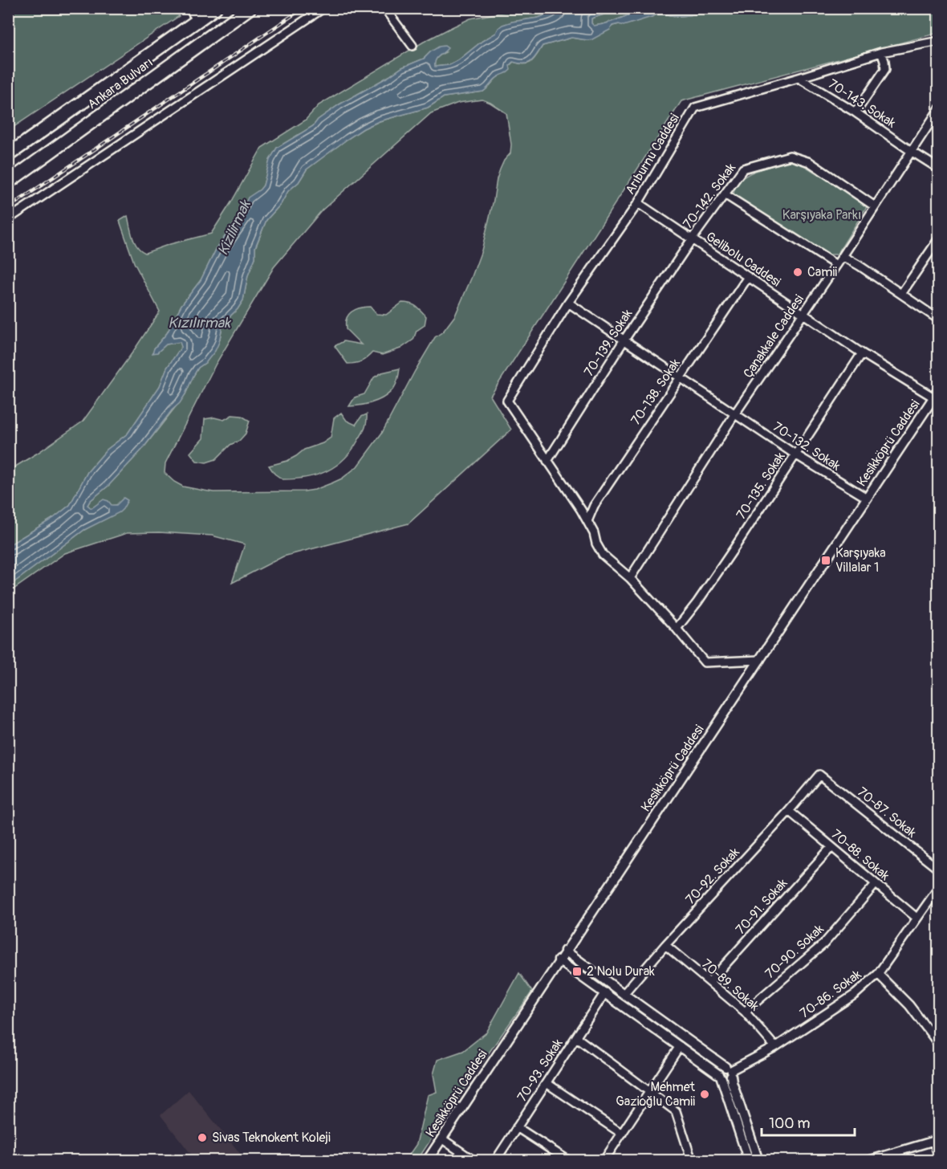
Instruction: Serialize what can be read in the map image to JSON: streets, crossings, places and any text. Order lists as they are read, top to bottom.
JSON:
{
  "streets": {
    "highway": ["Ankara Bulvarı"],
    "street": [
      "70-143. Sokak",
      "Arıburnu Caddesi",
      "70-142. Sokak",
      "Gelibolu Caddesi",
      "Çanakkale Caddesi",
      "70-139. Sokak",
      "70-138. Sokak",
      "Kesikköprü Caddesi",
      "70-132. Sokak",
      "70-135. Sokak",
      "70-87. Sokak",
      "70-88. Sokak",
      "70-92. Sokak",
      "70-91. Sokak",
      "70-90. Sokak",
      "70-89. Sokak",
      "70-86. Sokak",
      "70-93. Sokak"
    ]
  },
  "crossings": [
    ["70-143. Sokak", "Arıburnu Caddesi"],
    ["70-143. Sokak", "Çanakkale Caddesi"],
    ["Arıburnu Caddesi", "Gelibolu Caddesi"],
    ["Arıburnu Caddesi", "70-139. Sokak"],
    ["Arıburnu Caddesi", "70-132. Sokak"],
    ["70-142. Sokak", "Gelibolu Caddesi"],
    ["70-142. Sokak", "Çanakkale Caddesi"],
    ["70-142. Sokak", "70-139. Sokak"],
    ["Gelibolu Caddesi", "Çanakkale Caddesi"],
    ["Gelibolu Caddesi", "70-139. Sokak"],
    ["Gelibolu Caddesi", "70-138. Sokak"],
    ["Gelibolu Caddesi", "Kesikköprü Caddesi"],
    ["Gelibolu Caddesi", "70-135. Sokak"],
    ["Çanakkale Caddesi", "70-132. Sokak"],
    ["70-139. Sokak", "70-132. Sokak"],
    ["70-138. Sokak", "70-132. Sokak"],
    ["Kesikköprü Caddesi", "70-132. Sokak"],
    ["70-132. Sokak", "70-135. Sokak"],
    ["70-87. Sokak", "70-92. Sokak"],
    ["70-88. Sokak", "70-92. Sokak"],
    ["70-88. Sokak", "70-91. Sokak"],
    ["70-88. Sokak", "70-90. Sokak"],
    ["70-88. Sokak", "70-86. Sokak"],
    ["70-92. Sokak", "70-89. Sokak"],
    ["70-91. Sokak", "70-89. Sokak"],
    ["70-90. Sokak", "70-89. Sokak"],
    ["70-89. Sokak", "70-86. Sokak"]
  ],
  "water": ["Kizilirmak", "Kızılırmak"],
  "parks": ["Karşıyaka Parkı"],
  "places": {
    "other": ["Camii", "Mehmet Gazioğlu Camii", "Sivas Teknokent Koleji"],
    "transit": ["Karşıyaka Villalar 1", "2 Nolu Durak"]
  },
  "scale_bar": "100 m"
}
